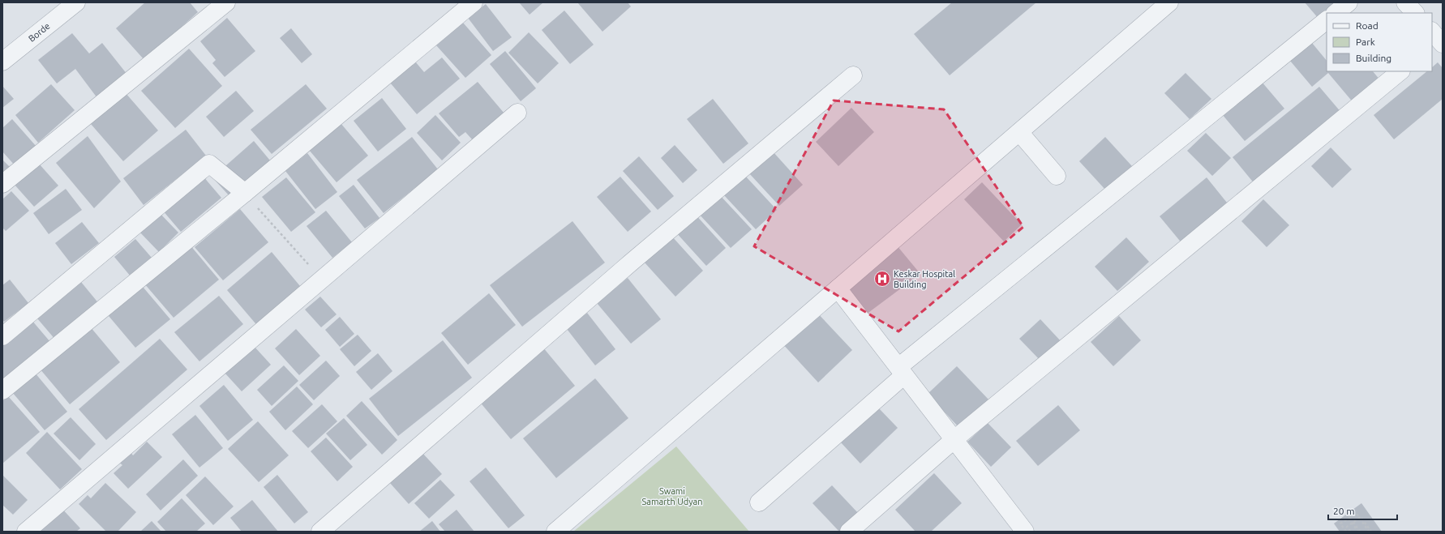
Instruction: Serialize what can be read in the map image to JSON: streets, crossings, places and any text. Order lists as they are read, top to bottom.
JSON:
{
  "streets": {
    "street": ["Borde"]
  },
  "parks": ["Swami Samarth Udyan"],
  "places": {
    "hospital": ["Keskar Hospital Building"]
  },
  "legend": ["Road", "Park", "Building"],
  "scale_bar": "20 m"
}
